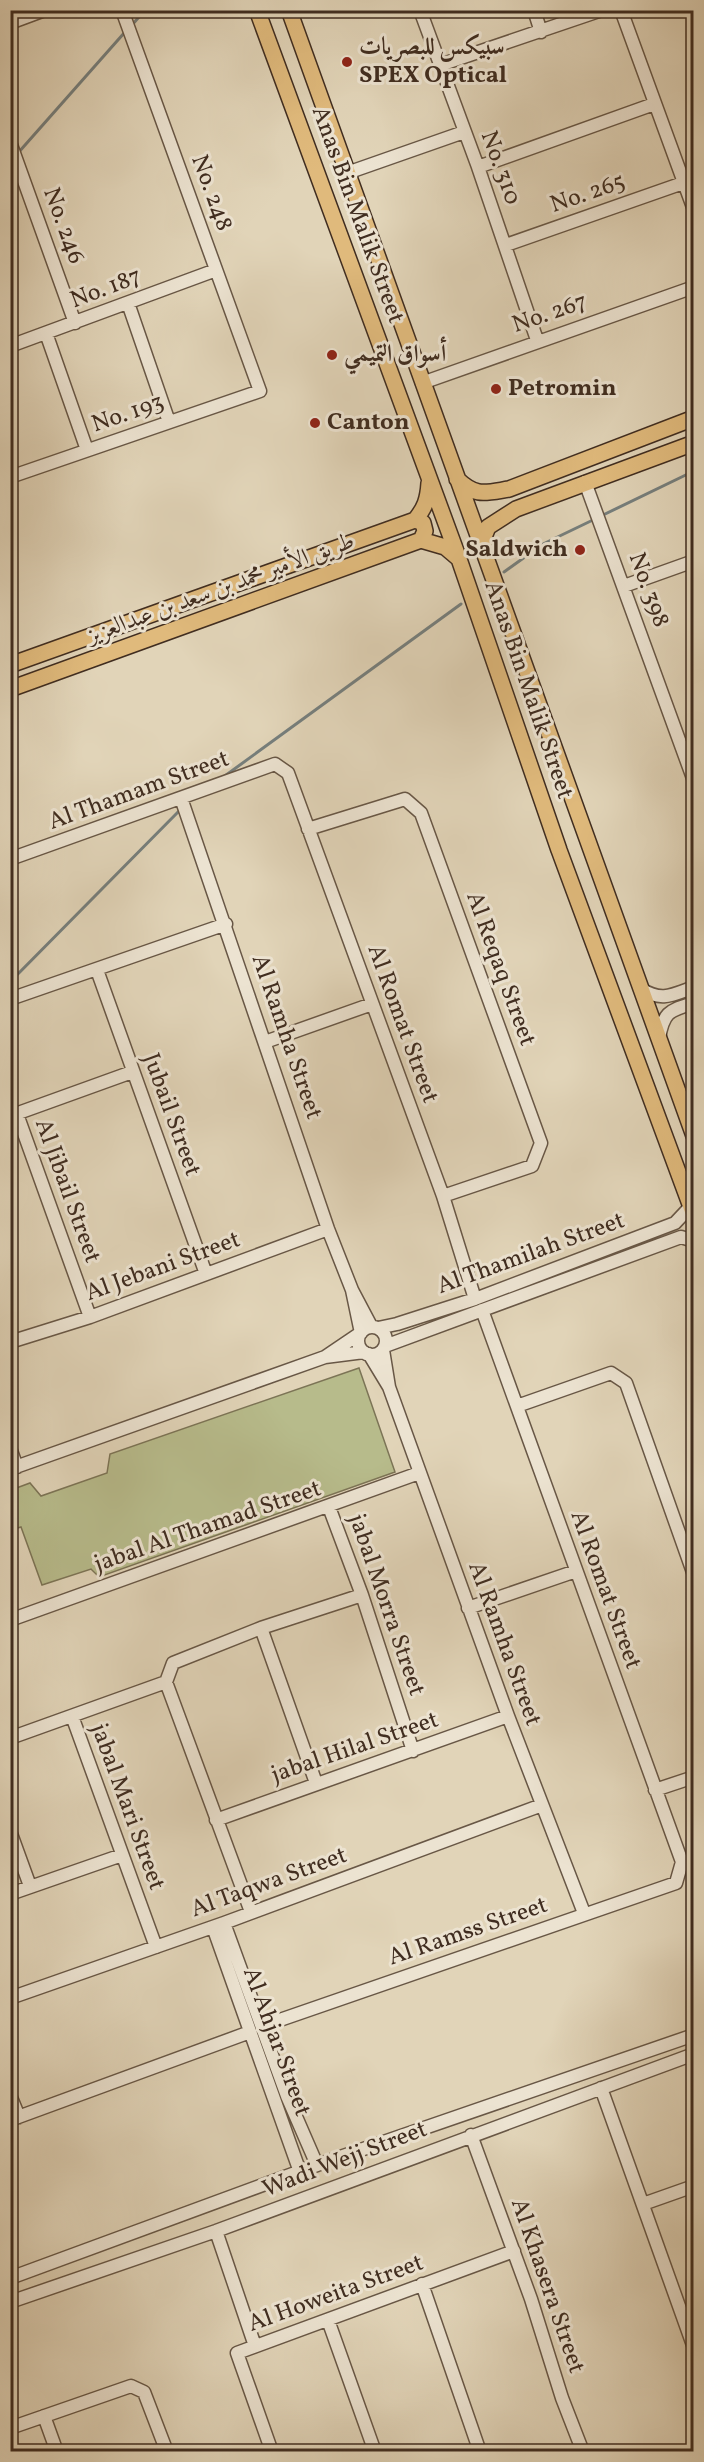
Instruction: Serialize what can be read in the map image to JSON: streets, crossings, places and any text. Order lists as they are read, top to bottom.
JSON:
{
  "streets": {
    "main road": ["Anas Bin Malik Street", "طريق الأمير محمد بن سعد بن عبدالعزيز"],
    "street": [
      "No. 310",
      "No. 248",
      "No. 265",
      "No. 246",
      "No. 187",
      "No. 267",
      "No. 193",
      "No. 398",
      "Al Thamam Street",
      "Al Reqaq Street",
      "Al Romat Street",
      "Al Ramha Street",
      "Jubail Street",
      "Al Jibail Street",
      "Al Thamilah Street",
      "Al Jebani Street",
      "jabal Al Thamad Street",
      "jabal Morra Street",
      "jabal Hilal Street",
      "jabal Mari Street",
      "Al Taqwa Street",
      "Al Ramss Street",
      "Al Ahjar Street",
      "Wadi Wejj Street",
      "Al Khasera Street",
      "Al Howeita Street"
    ]
  },
  "crossings": [
    ["No. 310", "No. 265"],
    ["No. 310", "No. 267"],
    ["No. 248", "No. 187"],
    ["No. 248", "No. 193"],
    ["Anas Bin Malik Street", "No. 267"],
    ["Anas Bin Malik Street", "Al Thamilah Street"],
    ["No. 246", "No. 187"],
    ["Al Thamam Street", "Al Romat Street"],
    ["Al Thamam Street", "Al Ramha Street"],
    ["Al Reqaq Street", "Al Romat Street"],
    ["Al Romat Street", "Al Thamilah Street"],
    ["Al Romat Street", "Al Ramss Street"],
    ["Al Ramha Street", "Al Thamilah Street"],
    ["Al Ramha Street", "Al Jebani Street"],
    ["Al Ramha Street", "jabal Al Thamad Street"],
    ["Al Ramha Street", "jabal Hilal Street"],
    ["Al Ramha Street", "Al Taqwa Street"],
    ["Al Ramha Street", "Al Ramss Street"],
    ["Jubail Street", "Al Jebani Street"],
    ["Al Jibail Street", "Al Jebani Street"],
    ["jabal Al Thamad Street", "jabal Morra Street"],
    ["jabal Morra Street", "jabal Hilal Street"],
    ["jabal Mari Street", "Al Taqwa Street"],
    ["Al Taqwa Street", "Al Ahjar Street"],
    ["Al Ahjar Street", "Wadi Wejj Street"],
    ["Wadi Wejj Street", "Al Khasera Street"],
    ["Al Khasera Street", "Al Howeita Street"]
  ],
  "places": [
    "سبيكس للبصريات SPEX Optical",
    "أسواق التميمي",
    "Petromin",
    "Canton",
    "Saldwich"
  ]
}
